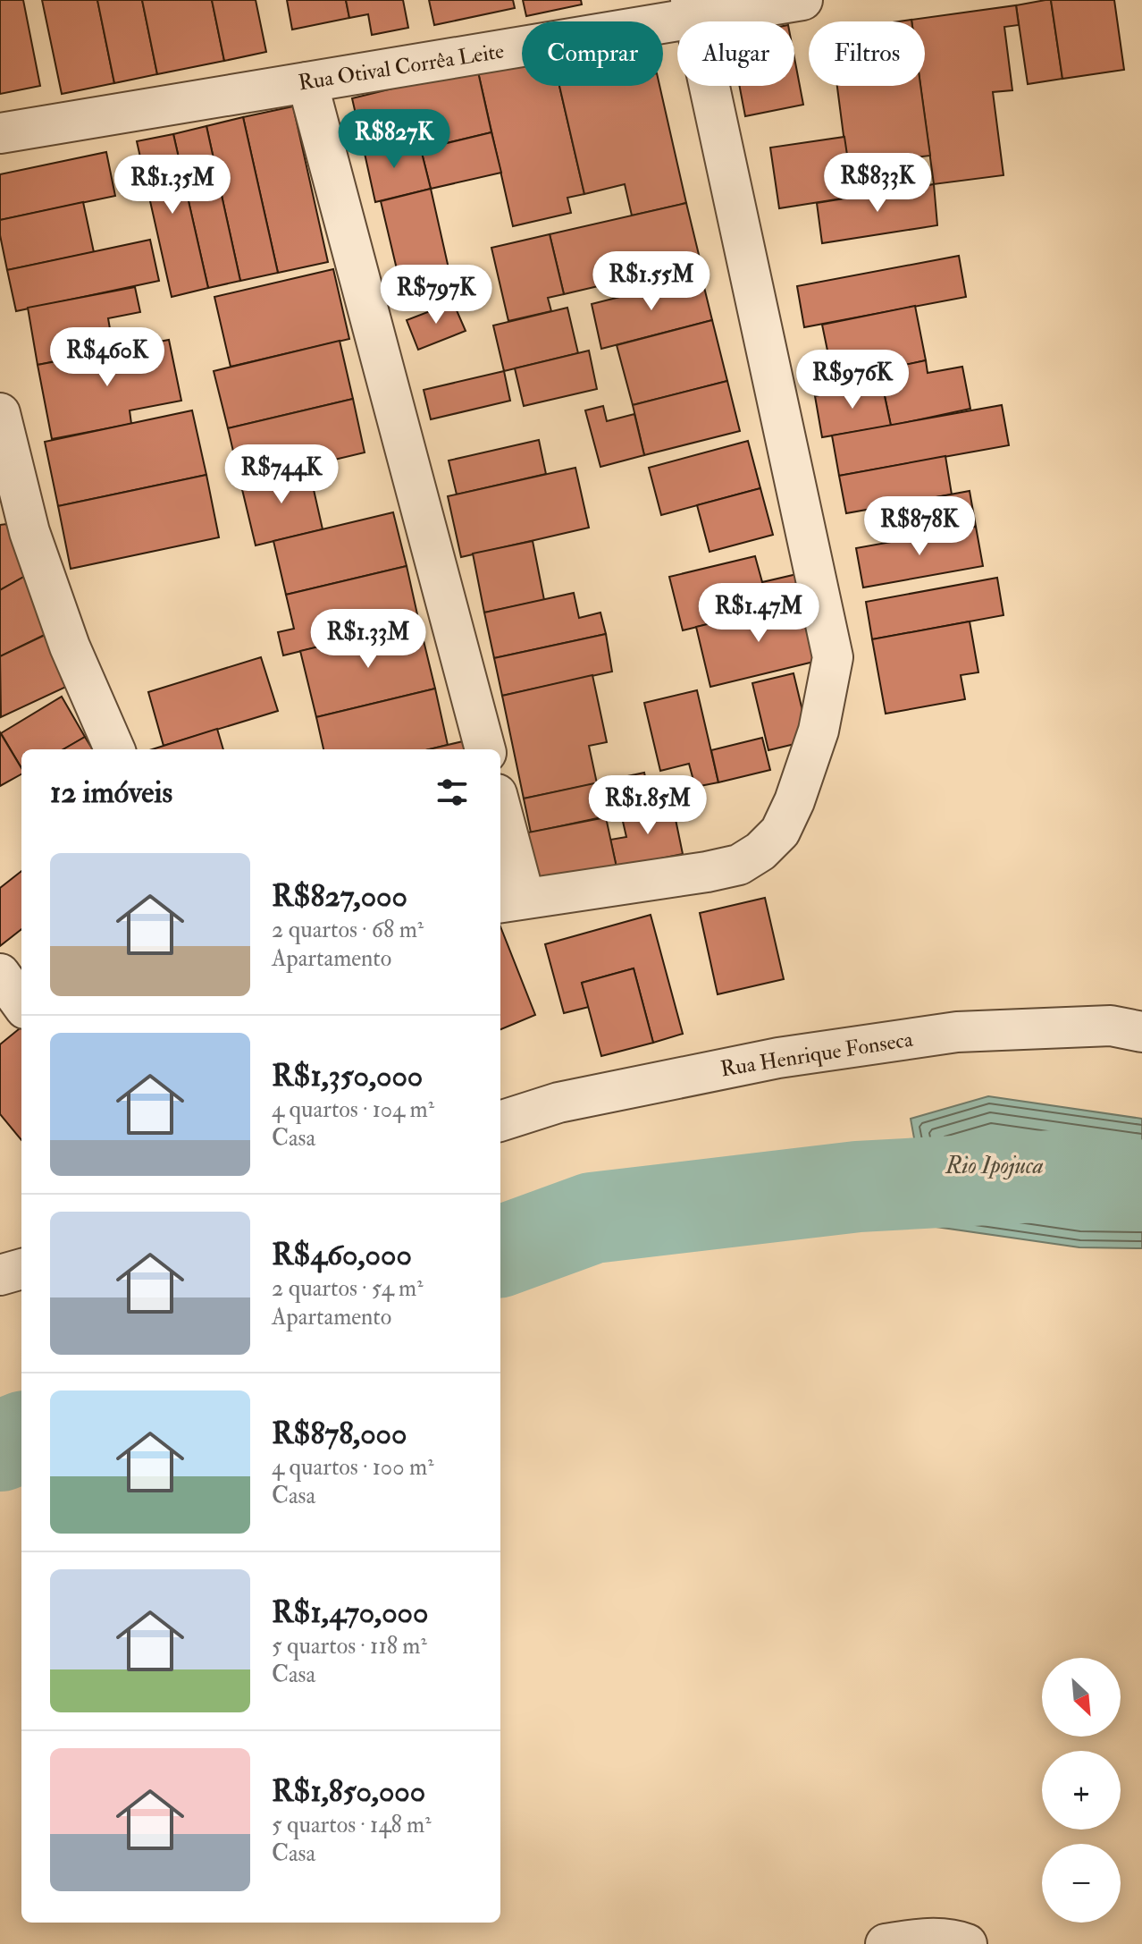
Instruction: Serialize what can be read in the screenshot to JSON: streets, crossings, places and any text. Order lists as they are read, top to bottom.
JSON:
{
  "streets": {
    "street": ["Rua Otival Corrêa Leite", "Rua Henrique Fonseca"]
  },
  "water": ["Rio Ipojuca"],
  "north": "bottom right",
  "page": {
    "chip": ["Comprar", "Alugar", "Filtros"],
    "price": [
      "R$827K",
      "R$833K",
      "R$1.35M",
      "R$1.55M",
      "R$797K",
      "R$460K",
      "R$976K",
      "R$744K",
      "R$878K",
      "R$1.47M",
      "R$1.33M",
      "R$1.85M"
    ],
    "heading": "12 imóveis",
    "list": [
      {
        "name": "R$827,000",
        "note": "2 quartos · 68 m² · Apartamento"
      },
      {
        "name": "R$1,350,000",
        "note": "4 quartos · 104 m² · Casa"
      },
      {
        "name": "R$460,000",
        "note": "2 quartos · 54 m² · Apartamento"
      },
      {
        "name": "R$878,000",
        "note": "4 quartos · 100 m² · Casa"
      },
      {
        "name": "R$1,470,000",
        "note": "5 quartos · 118 m² · Casa"
      },
      {
        "name": "R$1,850,000",
        "note": "5 quartos · 148 m² · Casa"
      }
    ],
    "map_buttons": ["+", "−"]
  }
}
